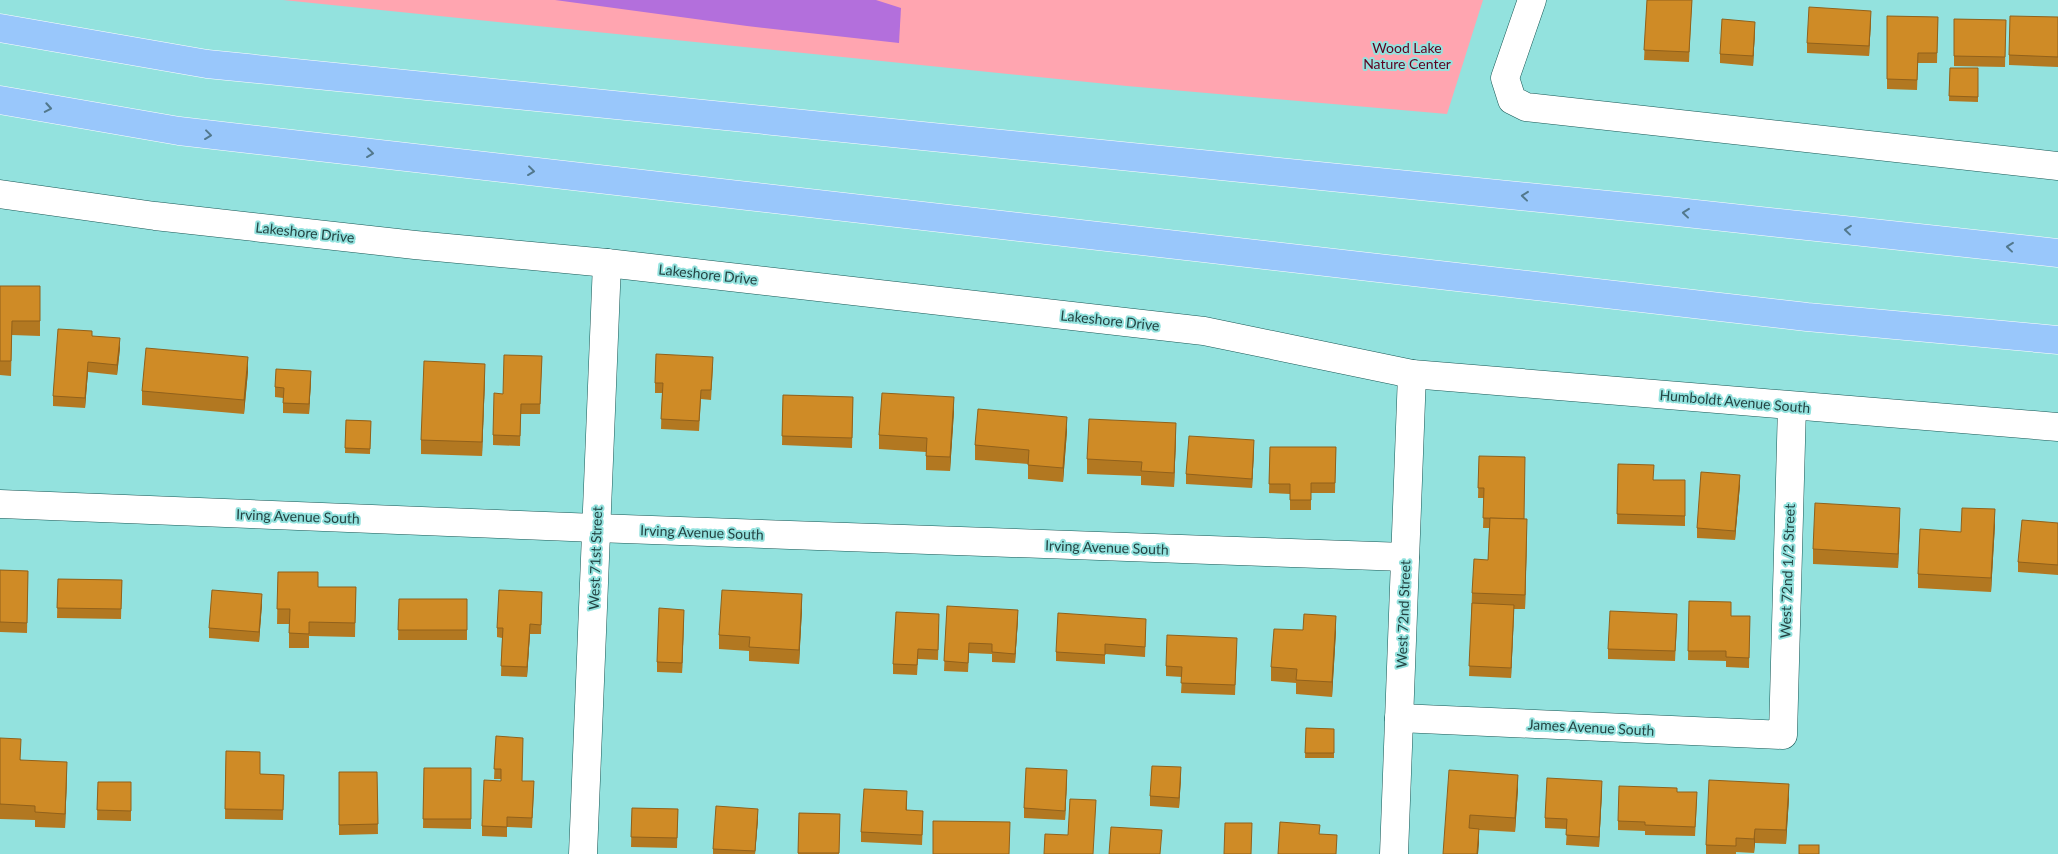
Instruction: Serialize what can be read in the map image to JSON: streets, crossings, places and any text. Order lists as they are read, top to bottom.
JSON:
{
  "streets": {
    "street": [
      "Lakeshore Drive",
      "Humboldt Avenue South",
      "Irving Avenue South",
      "West 71st Street",
      "West 72nd 1/2 Street",
      "West 72nd Street",
      "James Avenue South"
    ]
  },
  "crossings": [
    ["Lakeshore Drive", "Humboldt Avenue South"],
    ["Lakeshore Drive", "West 71st Street"],
    ["Lakeshore Drive", "West 72nd Street"],
    ["Humboldt Avenue South", "West 72nd 1/2 Street"],
    ["Humboldt Avenue South", "West 72nd Street"],
    ["Irving Avenue South", "West 71st Street"],
    ["Irving Avenue South", "West 72nd Street"],
    ["West 72nd 1/2 Street", "James Avenue South"],
    ["West 72nd Street", "James Avenue South"]
  ],
  "parks": ["Wood Lake Nature Center"]
}
